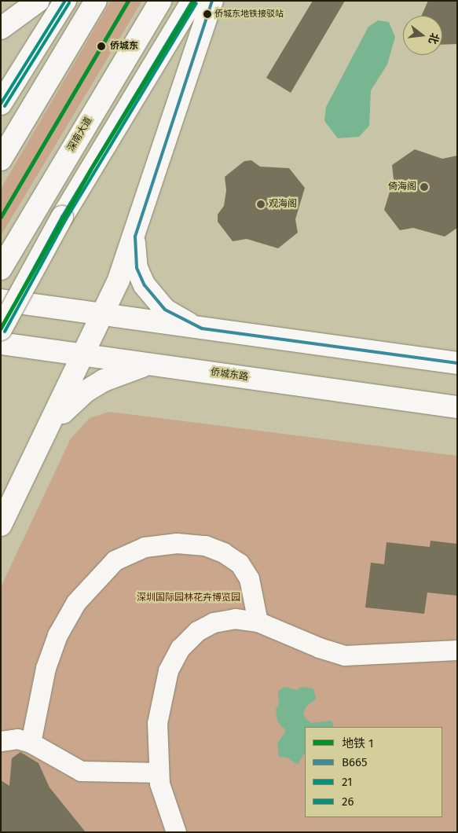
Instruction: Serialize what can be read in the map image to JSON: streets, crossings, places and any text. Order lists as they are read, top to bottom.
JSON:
{
  "streets": {
    "main road": ["深南大道", "侨城东路"]
  },
  "parks": ["深圳国际园林花卉博览园"],
  "places": [
    "侨城东地铁接驳站",
    "侨城东",
    "倚海阁",
    "观海阁"
  ],
  "lines": [
    "metro line 1",
    "transit line B665",
    "transit line 21",
    "transit line 26"
  ],
  "legend": [
    "地铁 1",
    "B665",
    "21",
    "26"
  ],
  "north": "right"
}
